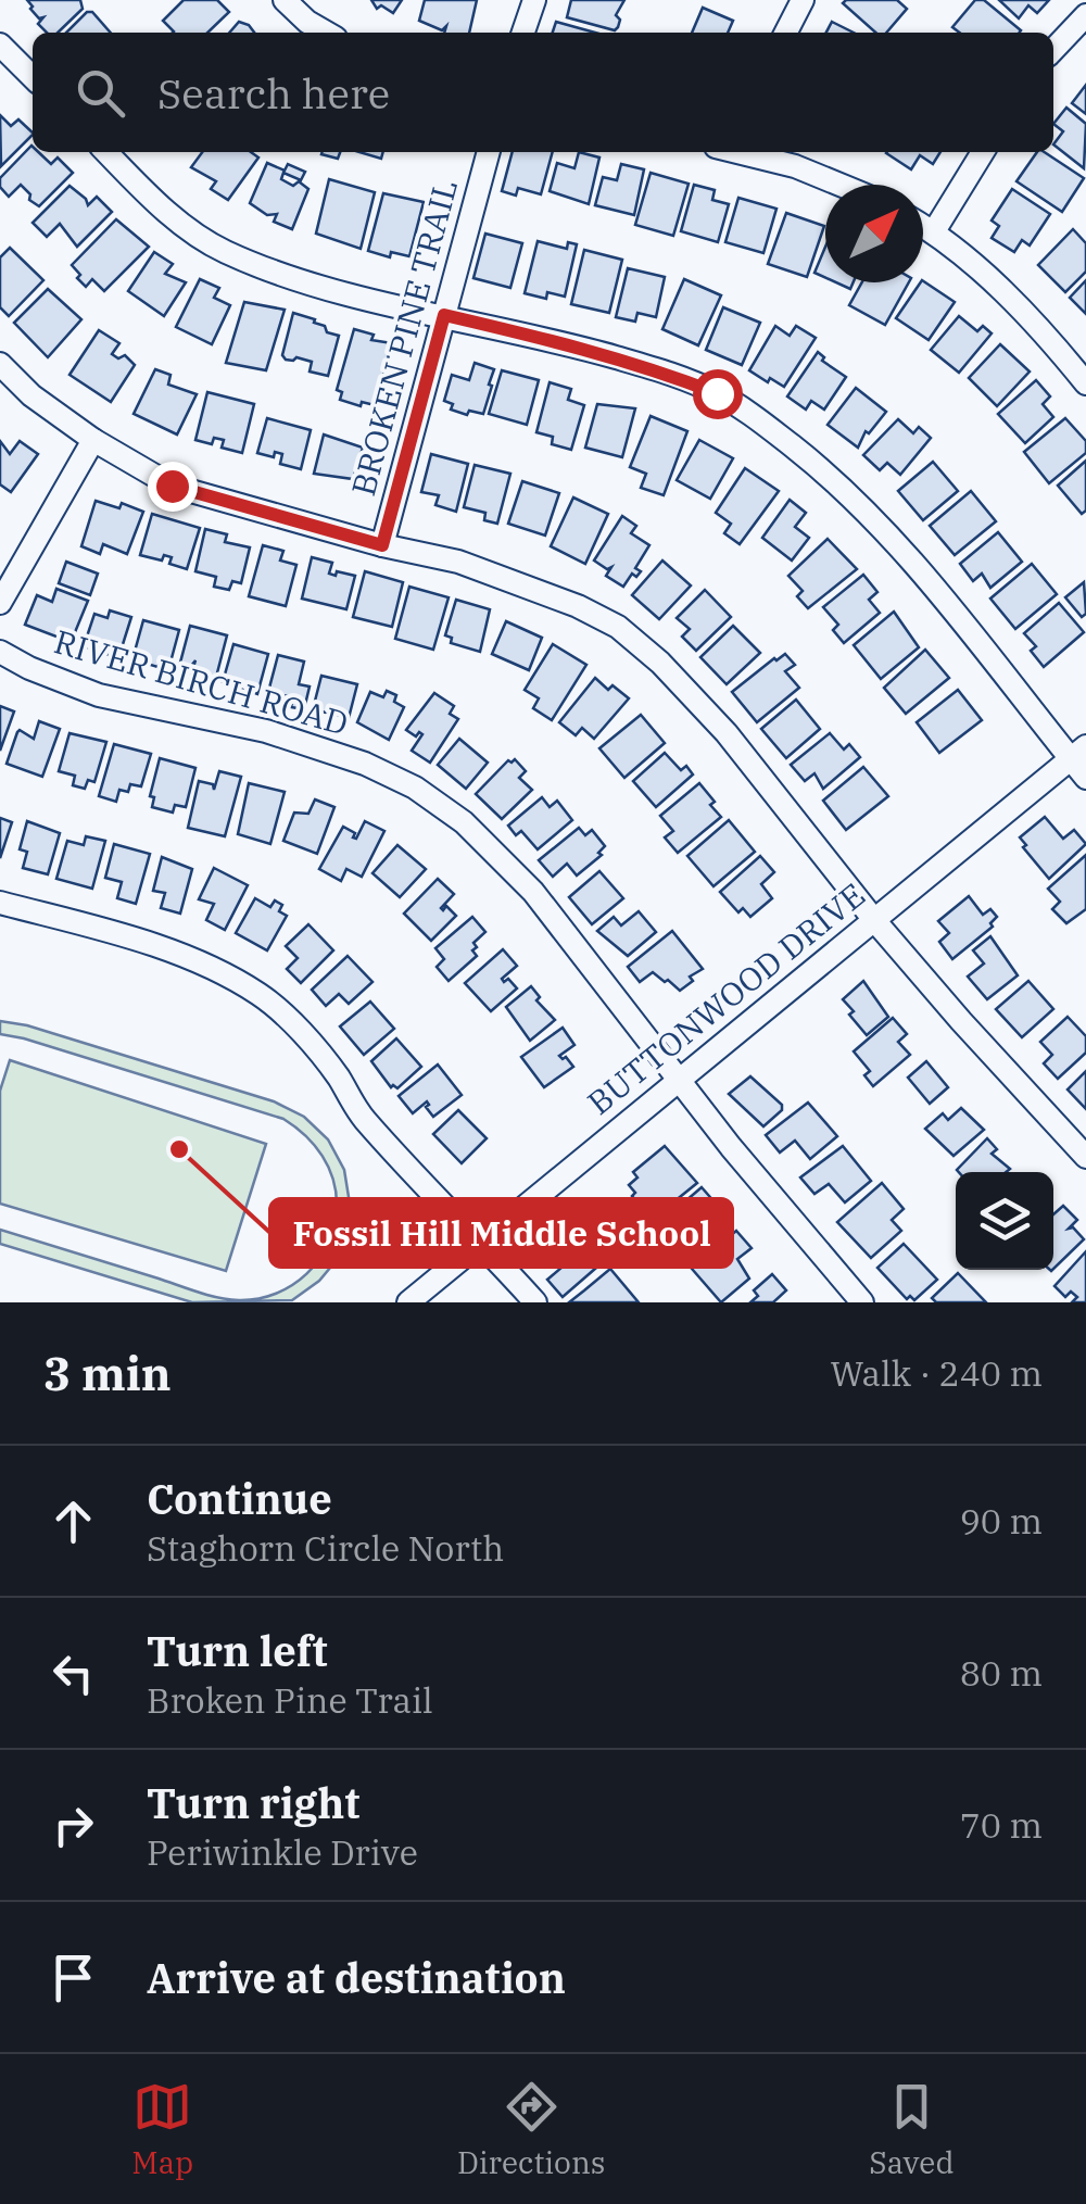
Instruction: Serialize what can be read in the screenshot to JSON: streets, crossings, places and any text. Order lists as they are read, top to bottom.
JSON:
{
  "streets": {
    "street": ["BROKEN PINE TRAIL", "RIVER BIRCH ROAD", "BUTTONWOOD DRIVE"]
  },
  "crossings": [
    ["RIVER BIRCH ROAD", "BUTTONWOOD DRIVE"]
  ],
  "places": ["Fossil Hill Middle School"],
  "north": "top right",
  "page": {
    "search": "Search here",
    "heading": ["3 min", "Walk · 240 m"],
    "list": [
      ["Continue", "Staghorn Circle North", "90 m"],
      ["Turn left", "Broken Pine Trail", "80 m"],
      ["Turn right", "Periwinkle Drive", "70 m"],
      "Arrive at destination"
    ],
    "nav": ["Map", "Directions", "Saved"]
  }
}
